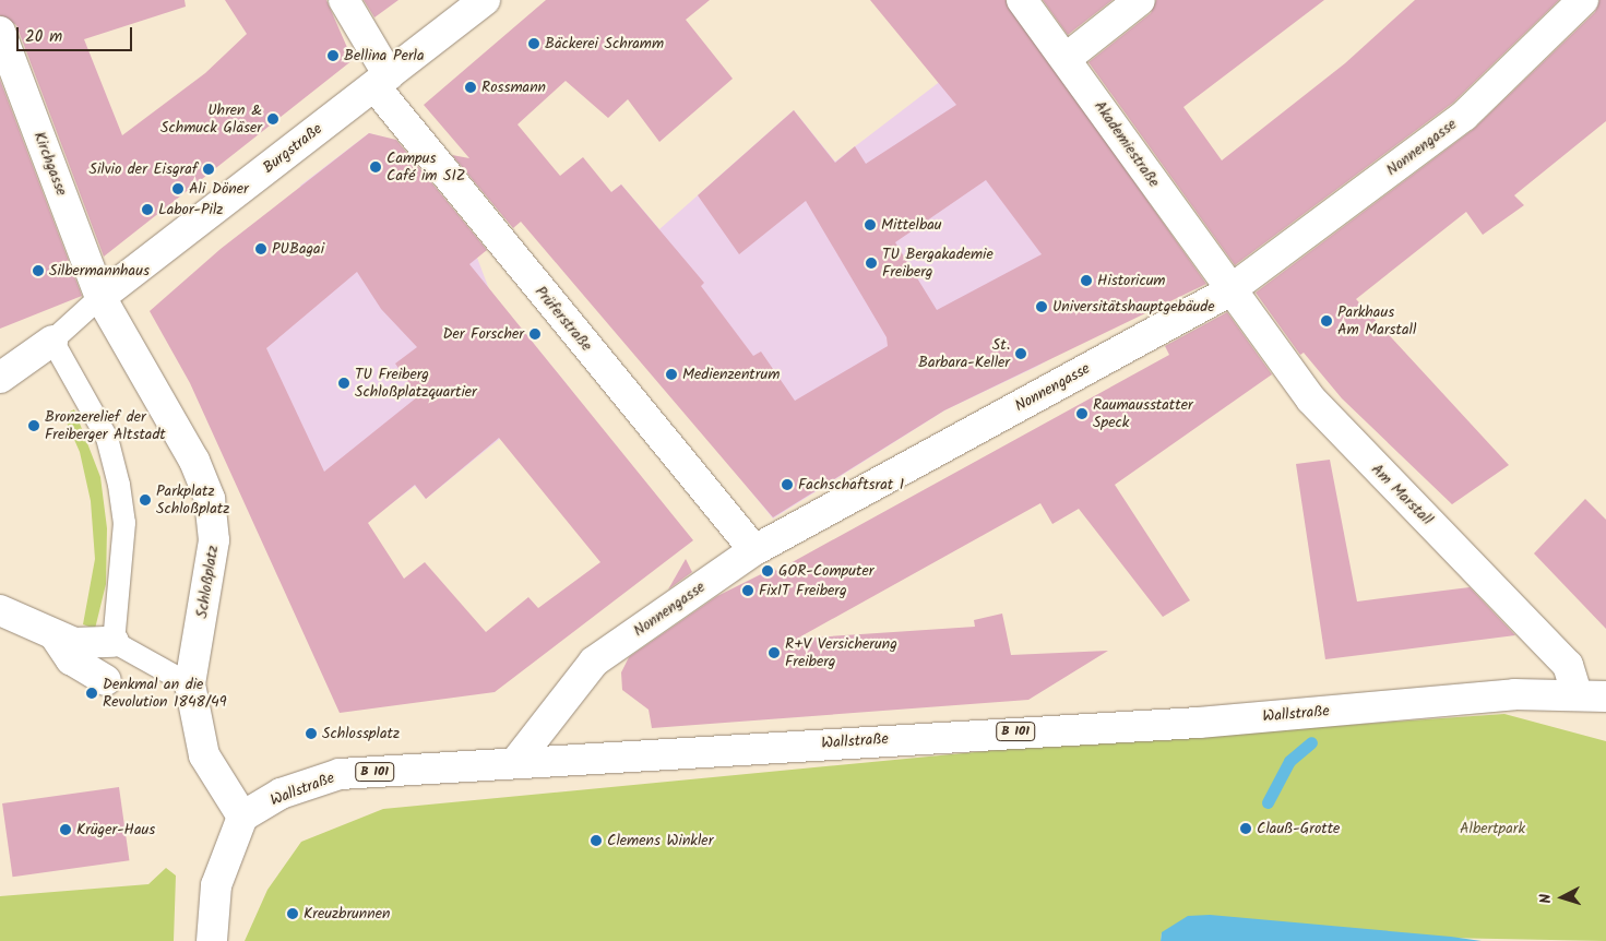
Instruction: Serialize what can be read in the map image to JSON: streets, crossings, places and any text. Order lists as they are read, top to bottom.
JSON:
{
  "streets": {
    "street": [
      "Akademiestraße",
      "Nonnengasse",
      "Burgstraße",
      "Kirchgasse",
      "Prüferstraße",
      "Am Marstall",
      "Schloßplatz",
      "Wallstraße",
      "B 101"
    ]
  },
  "crossings": [
    ["Akademiestraße", "Nonnengasse"],
    ["Akademiestraße", "Am Marstall"],
    ["Nonnengasse", "Prüferstraße"],
    ["Nonnengasse", "Am Marstall"],
    ["Nonnengasse", "Wallstraße"],
    ["Burgstraße", "Kirchgasse"],
    ["Burgstraße", "Prüferstraße"],
    ["Burgstraße", "Schloßplatz"],
    ["Kirchgasse", "Schloßplatz"],
    ["Am Marstall", "Wallstraße"],
    ["Schloßplatz", "Wallstraße"]
  ],
  "parks": ["Albertpark"],
  "places": [
    "Bäckerei Schramm",
    "Bellina Perla",
    "Rossmann",
    "Uhren & Schmuck Gläser",
    "Campus Café im SIZ",
    "Silvio der Eisgraf",
    "Ali Döner",
    "Labor-Pilz",
    "Mittelbau",
    "PUBagai",
    "TU Bergakademie Freiberg",
    "Silbermannhaus",
    "Historicum",
    "Universitätshauptgebäude",
    "Parkhaus Am Marstall",
    "Der Forscher",
    "St. Barbara-Keller",
    "Medienzentrum",
    "TU Freiberg Schloßplatzquartier",
    "Raumausstatter Speck",
    "Bronzerelief der Freiberger Altstadt",
    "Fachschaftsrat 1",
    "Parkplatz Schloßplatz",
    "GOR-Computer",
    "FixIT Freiberg",
    "R+V Versicherung Freiberg",
    "Denkmal an die Revolution 1848/49",
    "Schlossplatz",
    "Clauß-Grotte",
    "Krüger-Haus",
    "Clemens Winkler",
    "Kreuzbrunnen"
  ],
  "scale_bar": "20 m",
  "north": "left"
}
